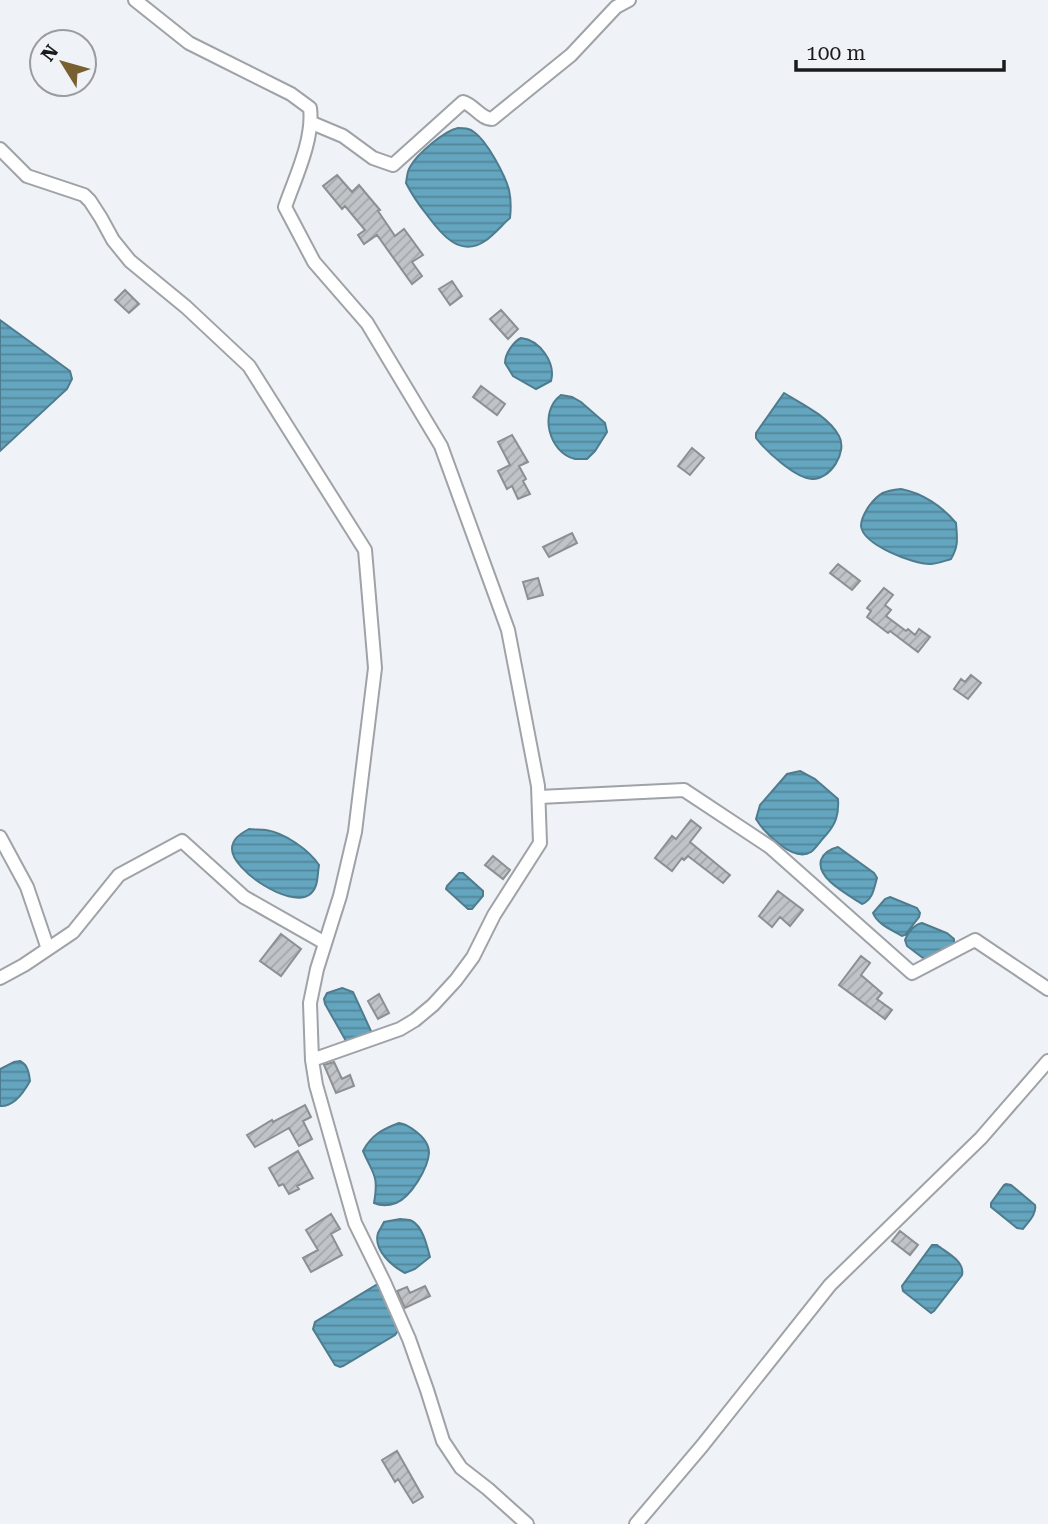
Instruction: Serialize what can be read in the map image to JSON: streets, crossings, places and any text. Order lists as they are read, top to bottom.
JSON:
{
  "scale_bar": "100 m",
  "north": "top left"
}
